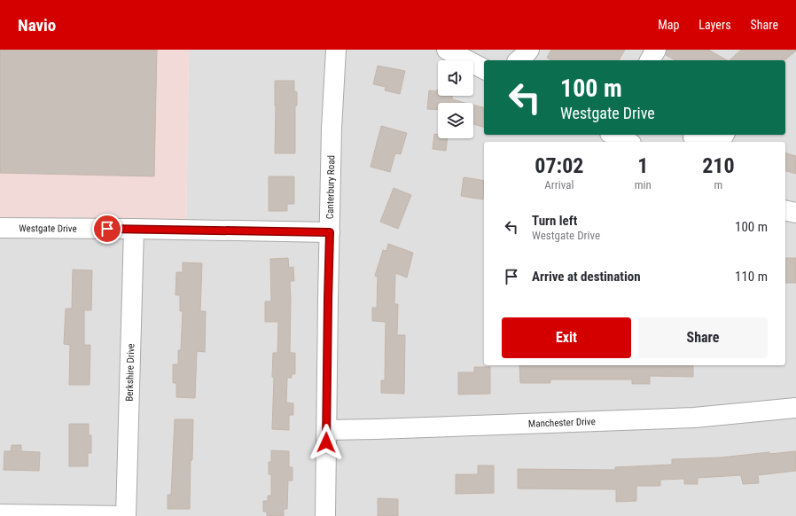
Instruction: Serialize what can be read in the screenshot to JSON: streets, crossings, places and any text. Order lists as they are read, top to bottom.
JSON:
{
  "streets": {
    "street": [
      "Canterbury Road",
      "Westgate Drive",
      "Berkshire Drive",
      "Manchester Drive"
    ]
  },
  "crossings": [
    ["Canterbury Road", "Westgate Drive"],
    ["Canterbury Road", "Manchester Drive"],
    ["Westgate Drive", "Berkshire Drive"]
  ],
  "page": {
    "header": "Navio",
    "nav": ["Map", "Layers", "Share"],
    "turn": ["100 m", "Westgate Drive"],
    "eta": [
      "07:02",
      "Arrival",
      "1",
      "min",
      "210",
      "m"
    ],
    "list": [
      {
        "name": "Turn left",
        "note": "Westgate Drive",
        "value": "100 m"
      },
      {
        "name": "Arrive at destination",
        "value": "110 m"
      }
    ],
    "buttons": ["Exit", "Share"]
  }
}
